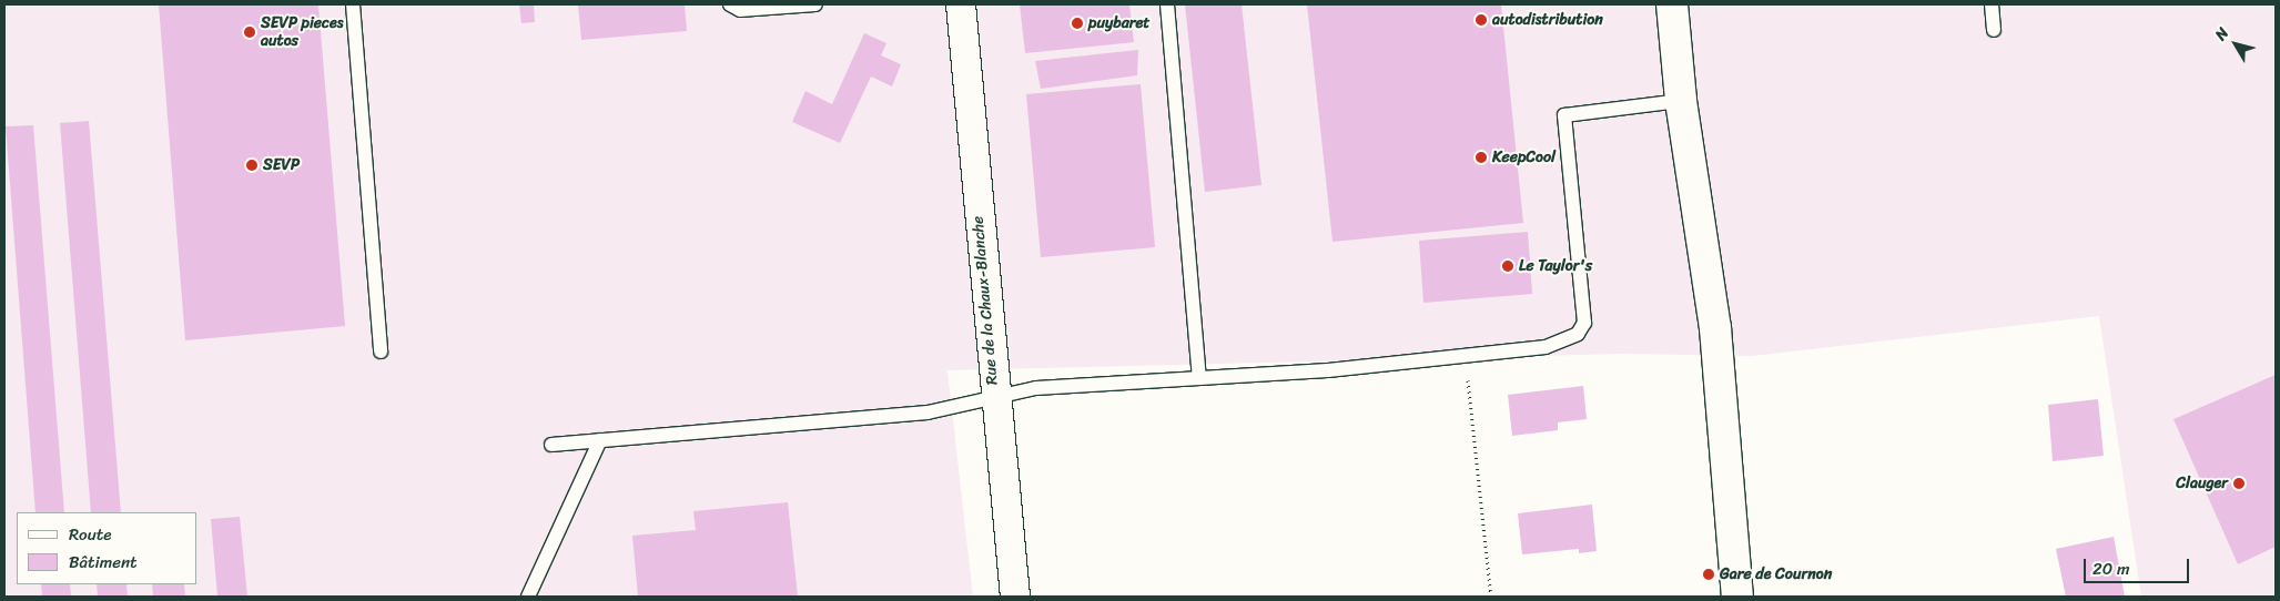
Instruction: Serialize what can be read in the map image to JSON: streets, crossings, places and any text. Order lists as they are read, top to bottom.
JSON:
{
  "streets": {
    "street": ["Rue de la Chaux-Blanche"]
  },
  "places": [
    "autodistribution",
    "puybaret",
    "SEVP pieces autos",
    "KeepCool",
    "SEVP",
    "Le Taylor's",
    "Clauger",
    "Gare de Cournon"
  ],
  "legend": ["Route", "Bâtiment"],
  "scale_bar": "20 m",
  "north": "top left"
}
